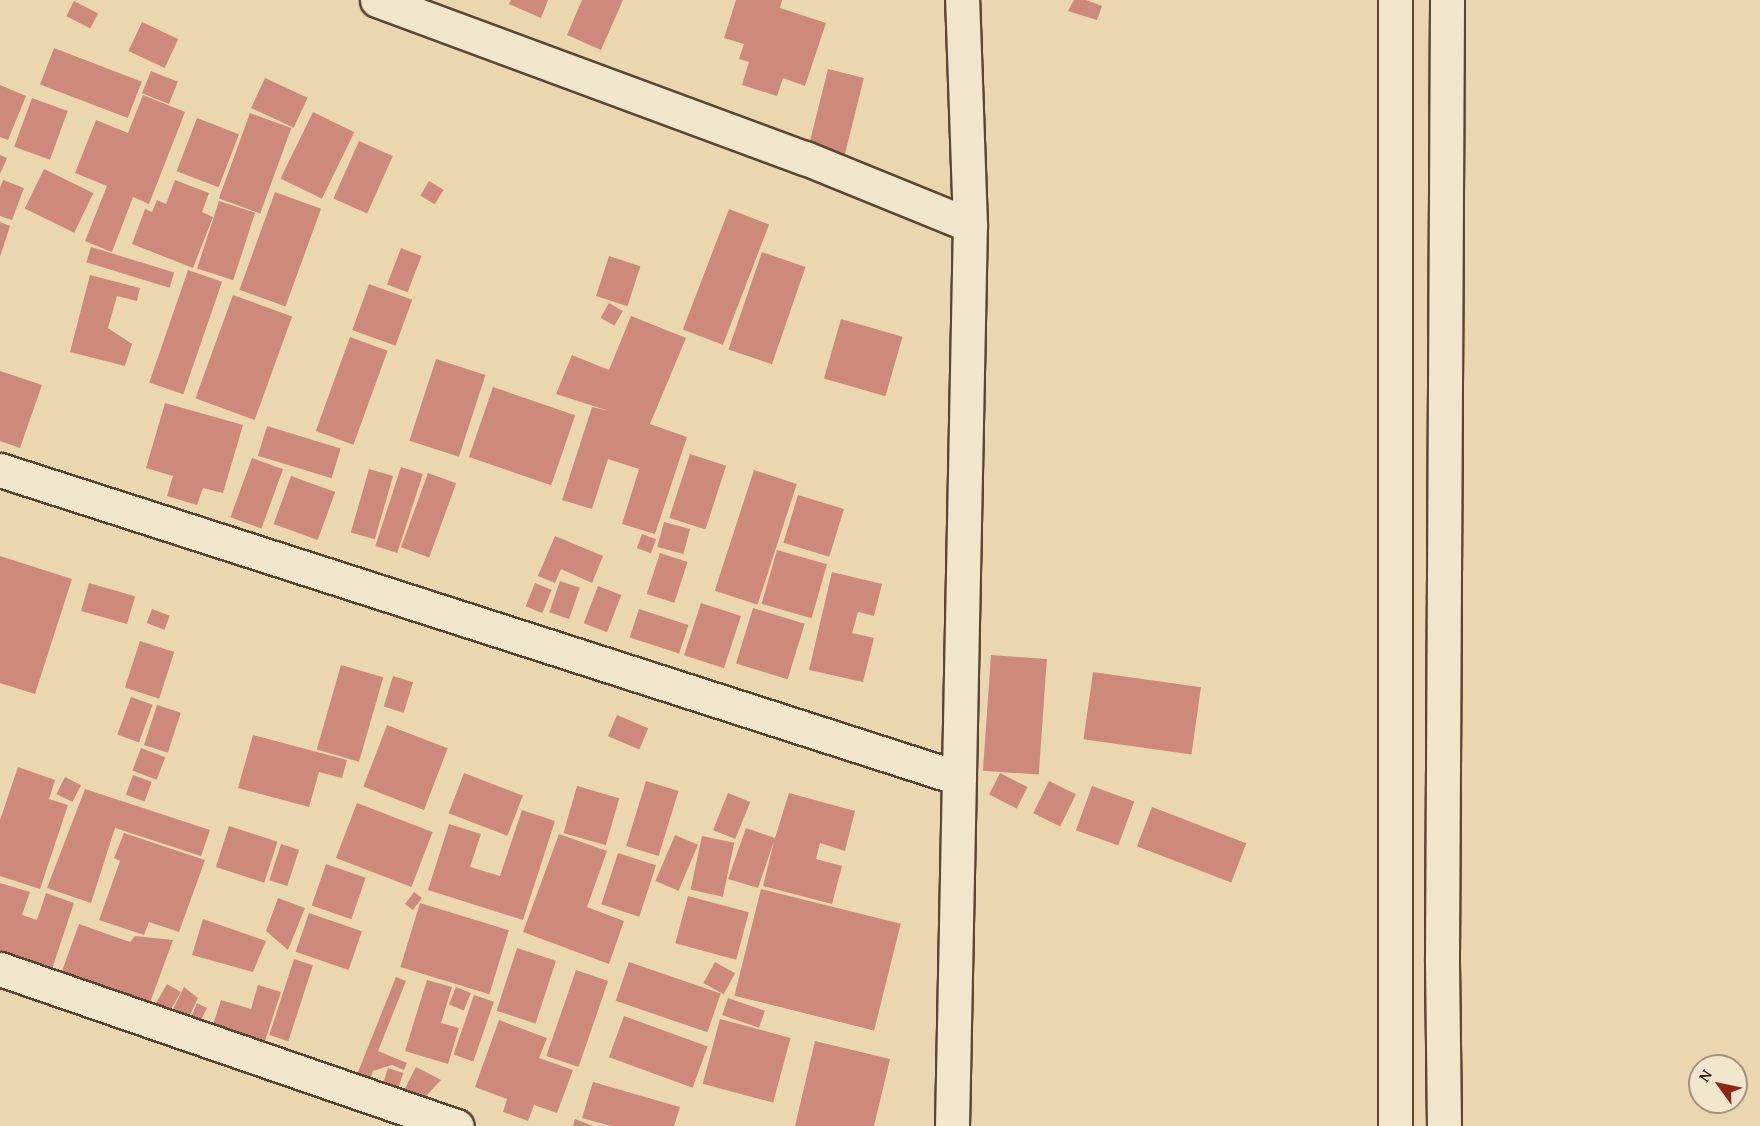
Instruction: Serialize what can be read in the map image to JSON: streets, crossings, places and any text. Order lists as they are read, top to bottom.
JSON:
{
  "north": "top left"
}
